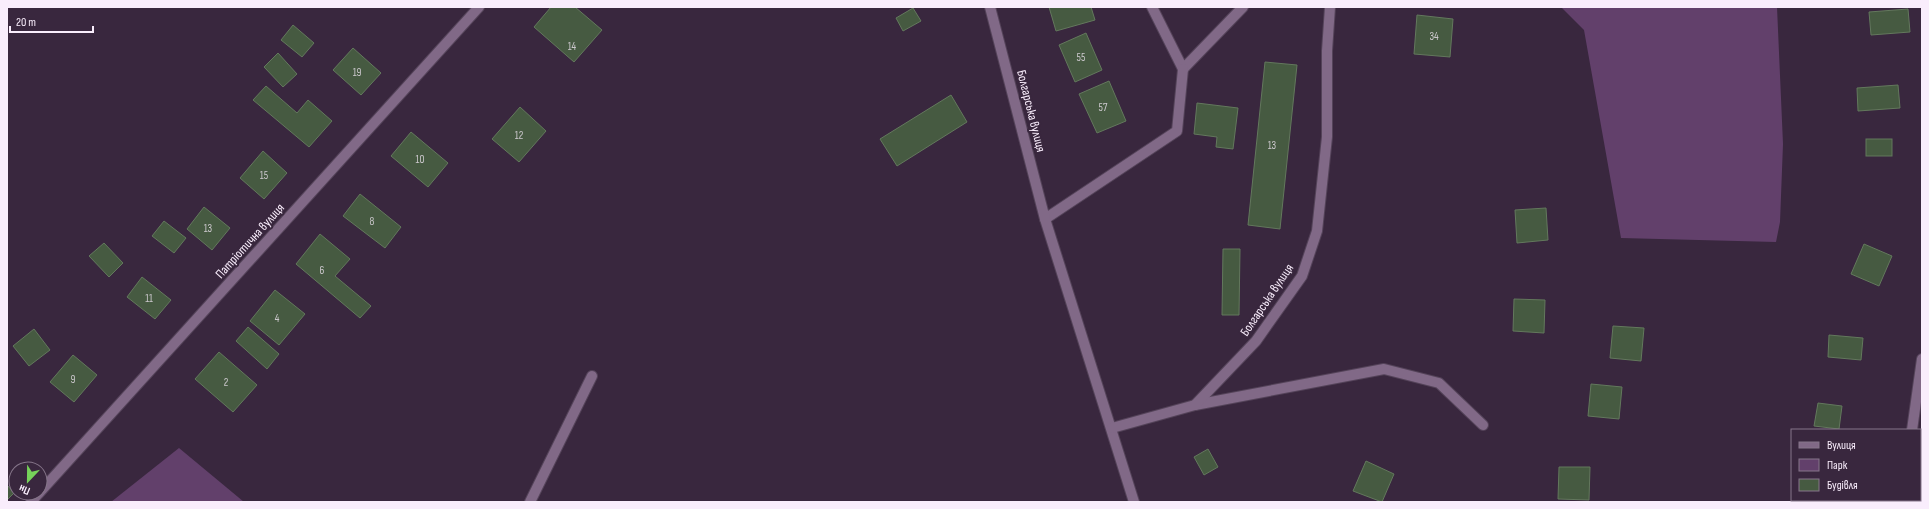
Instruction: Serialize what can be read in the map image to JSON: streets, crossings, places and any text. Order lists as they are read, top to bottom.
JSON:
{
  "streets": {
    "street": ["Болгарська вулиця", "Патріотична вулиця"]
  },
  "house_numbers": [
    "34",
    "14",
    "55",
    "19",
    "57",
    "12",
    "13",
    "10",
    "15",
    "8",
    "13",
    "6",
    "11",
    "4",
    "9",
    "2"
  ],
  "legend": ["Вулиця", "Парк", "Будівля"],
  "scale_bar": "20 m",
  "north": "bottom"
}
